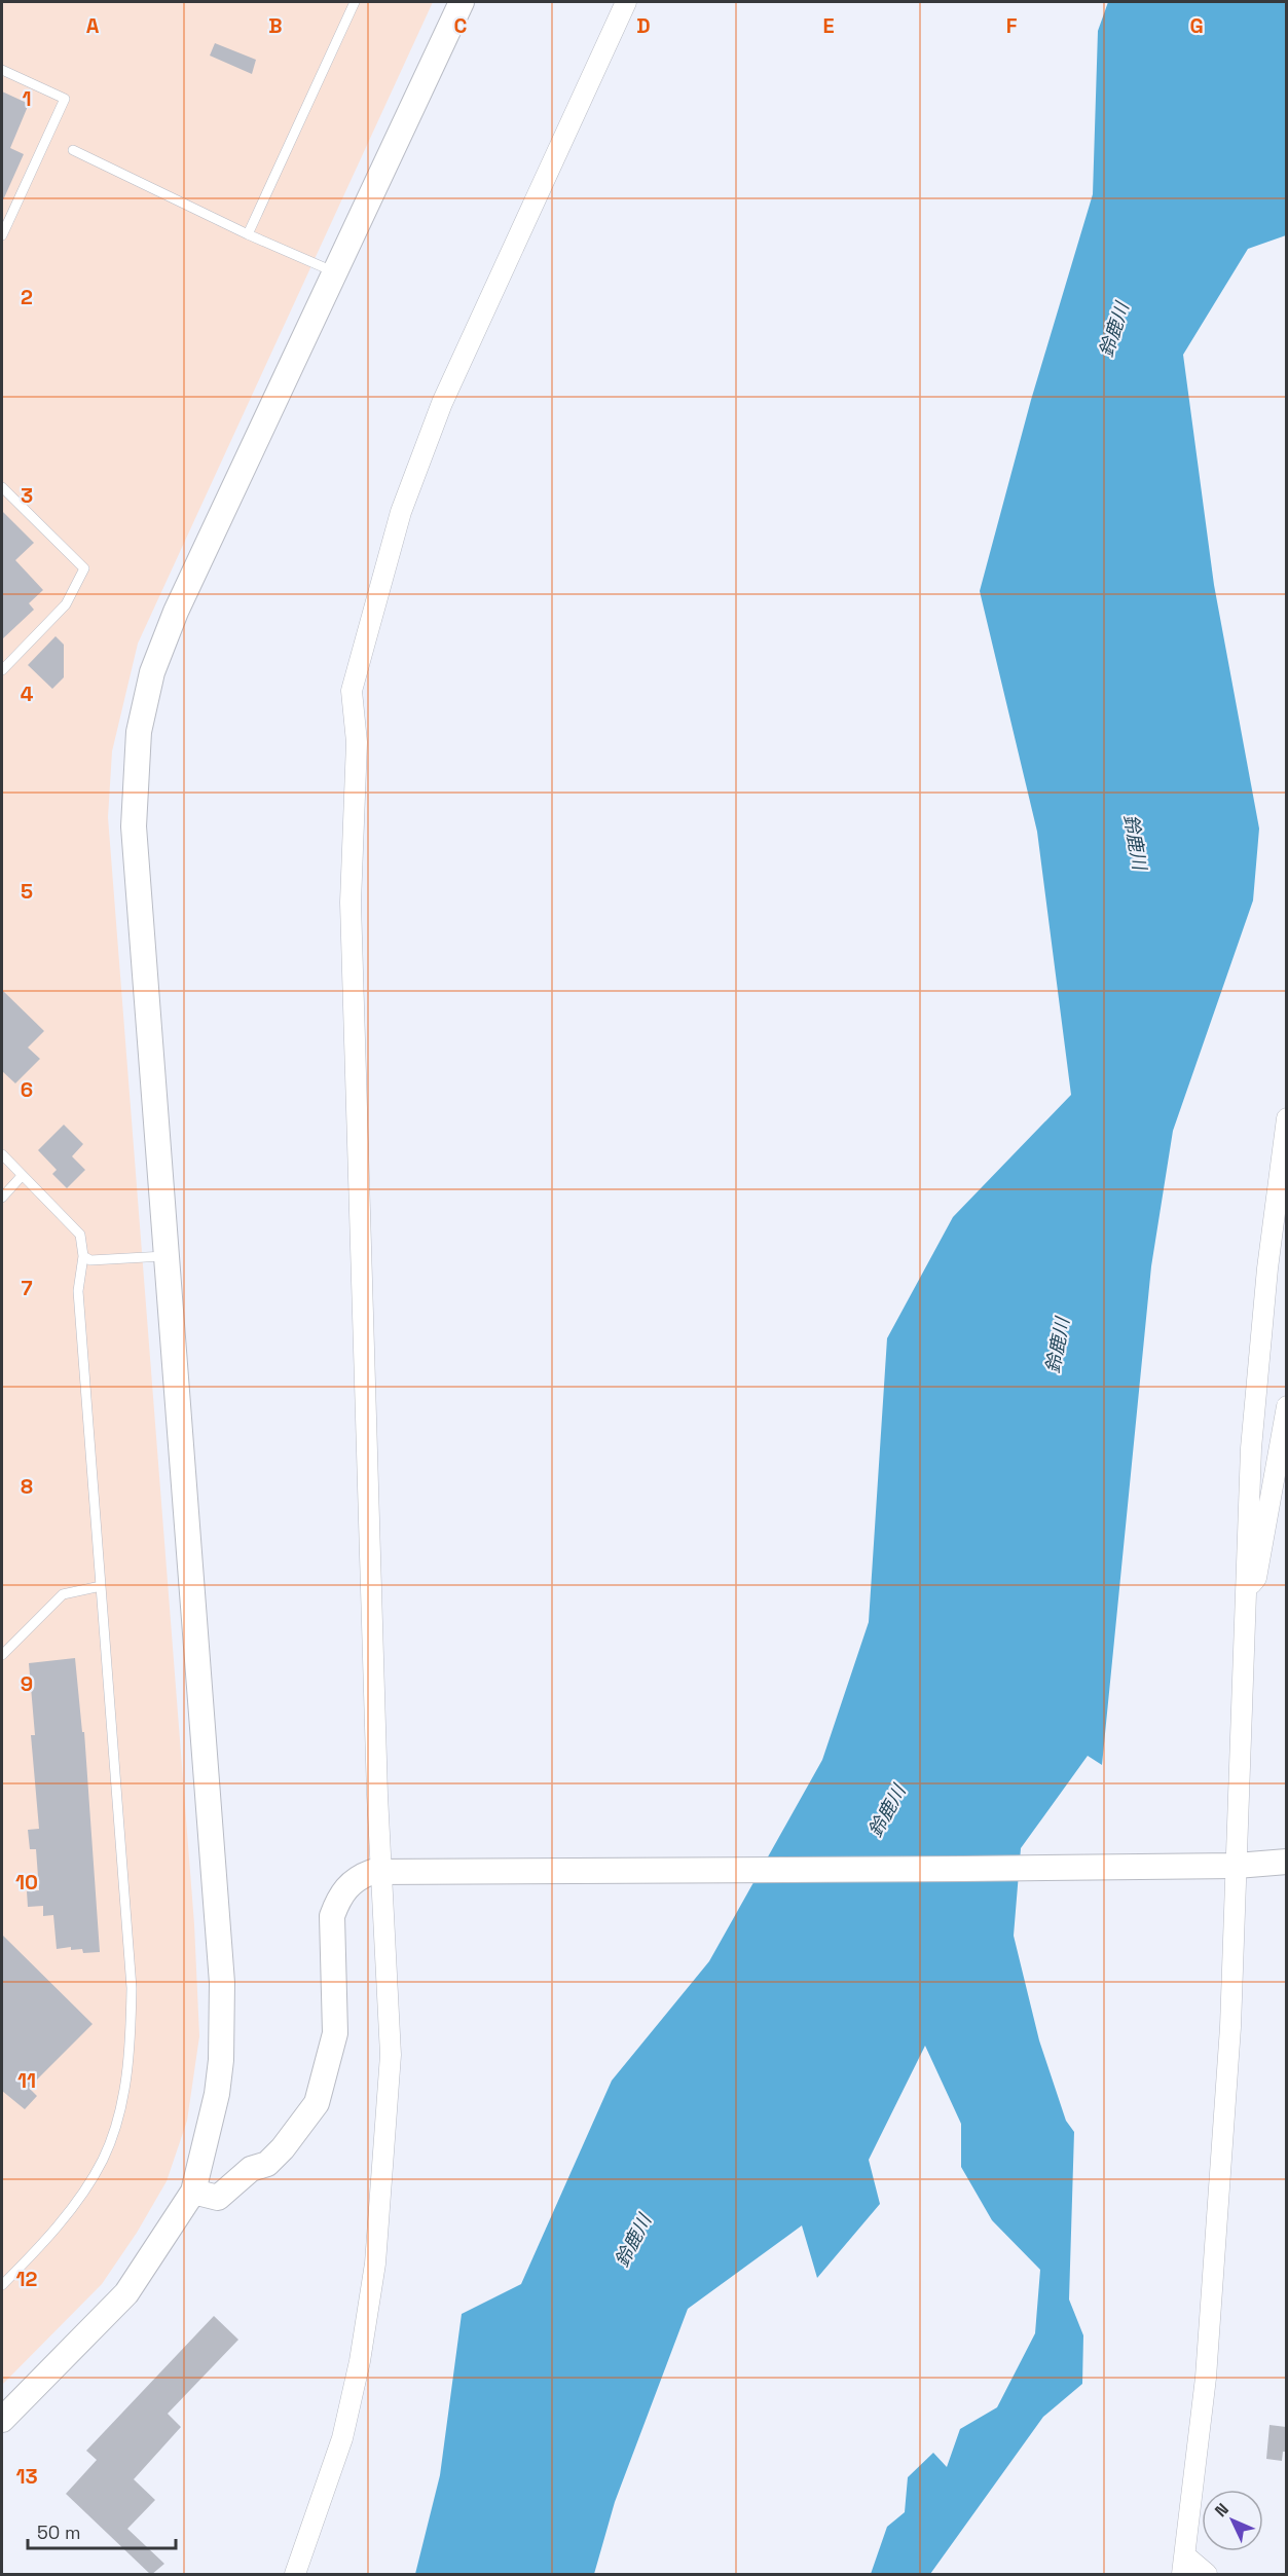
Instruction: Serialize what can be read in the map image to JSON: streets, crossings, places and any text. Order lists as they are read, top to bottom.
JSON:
{
  "water": ["鈴鹿川"],
  "scale_bar": "50 m",
  "north": "top left",
  "grid": {
    "columns": [
      "A",
      "B",
      "C",
      "D",
      "E",
      "F",
      "G"
    ],
    "rows": [
      "1",
      "2",
      "3",
      "4",
      "5",
      "6",
      "7",
      "8",
      "9",
      "10",
      "11",
      "12",
      "13"
    ]
  }
}
